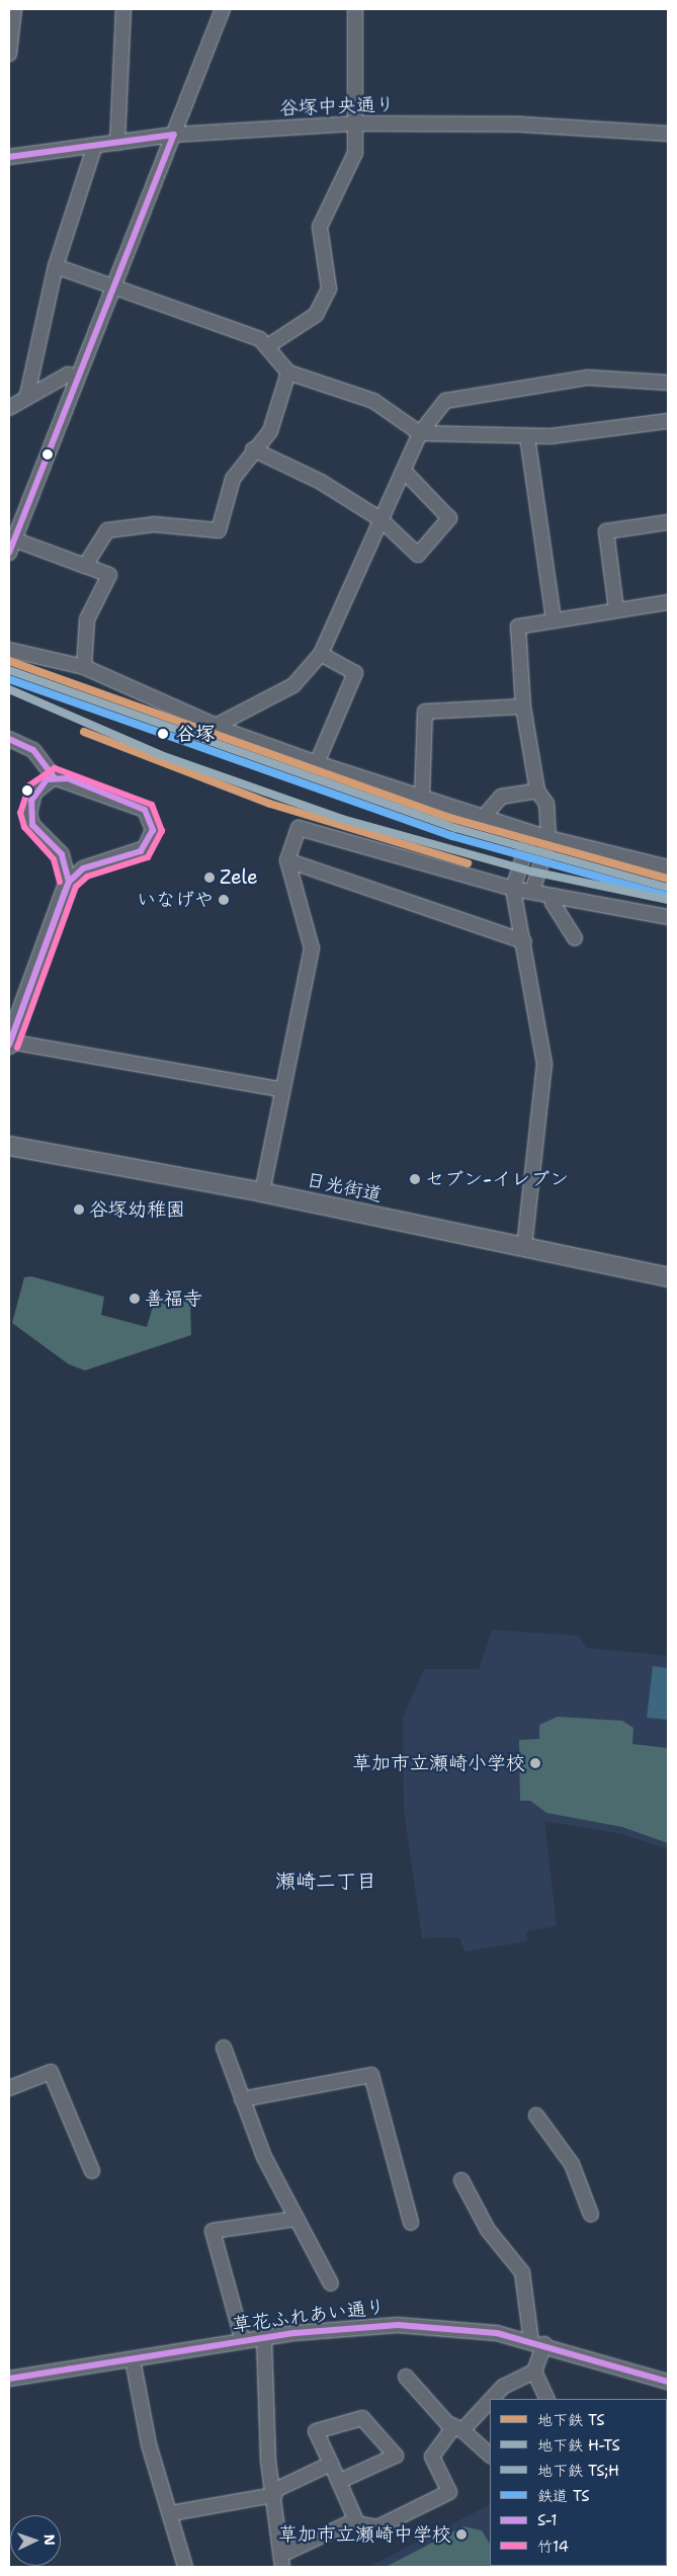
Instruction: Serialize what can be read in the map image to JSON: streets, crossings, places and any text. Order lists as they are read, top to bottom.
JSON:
{
  "streets": {
    "main road": ["日光街道"],
    "street": ["谷塚中央通り", "草花ふれあい通り"]
  },
  "districts": ["瀬崎二丁目"],
  "places": [
    "谷塚",
    "Zele",
    "いなげや",
    "セブン-イレブン",
    "谷塚幼稚園",
    "善福寺",
    "草加市立瀬崎小学校",
    "草加市立瀬崎中学校"
  ],
  "lines": [
    "transit line S-1",
    "metro line TS",
    "metro line H-TS",
    "rail line TS",
    "metro line TS;H",
    "transit line 竹14"
  ],
  "legend": [
    "地下鉄 TS",
    "地下鉄 H-TS",
    "地下鉄 TS;H",
    "鉄道 TS",
    "S-1",
    "竹14"
  ],
  "north": "right"
}
